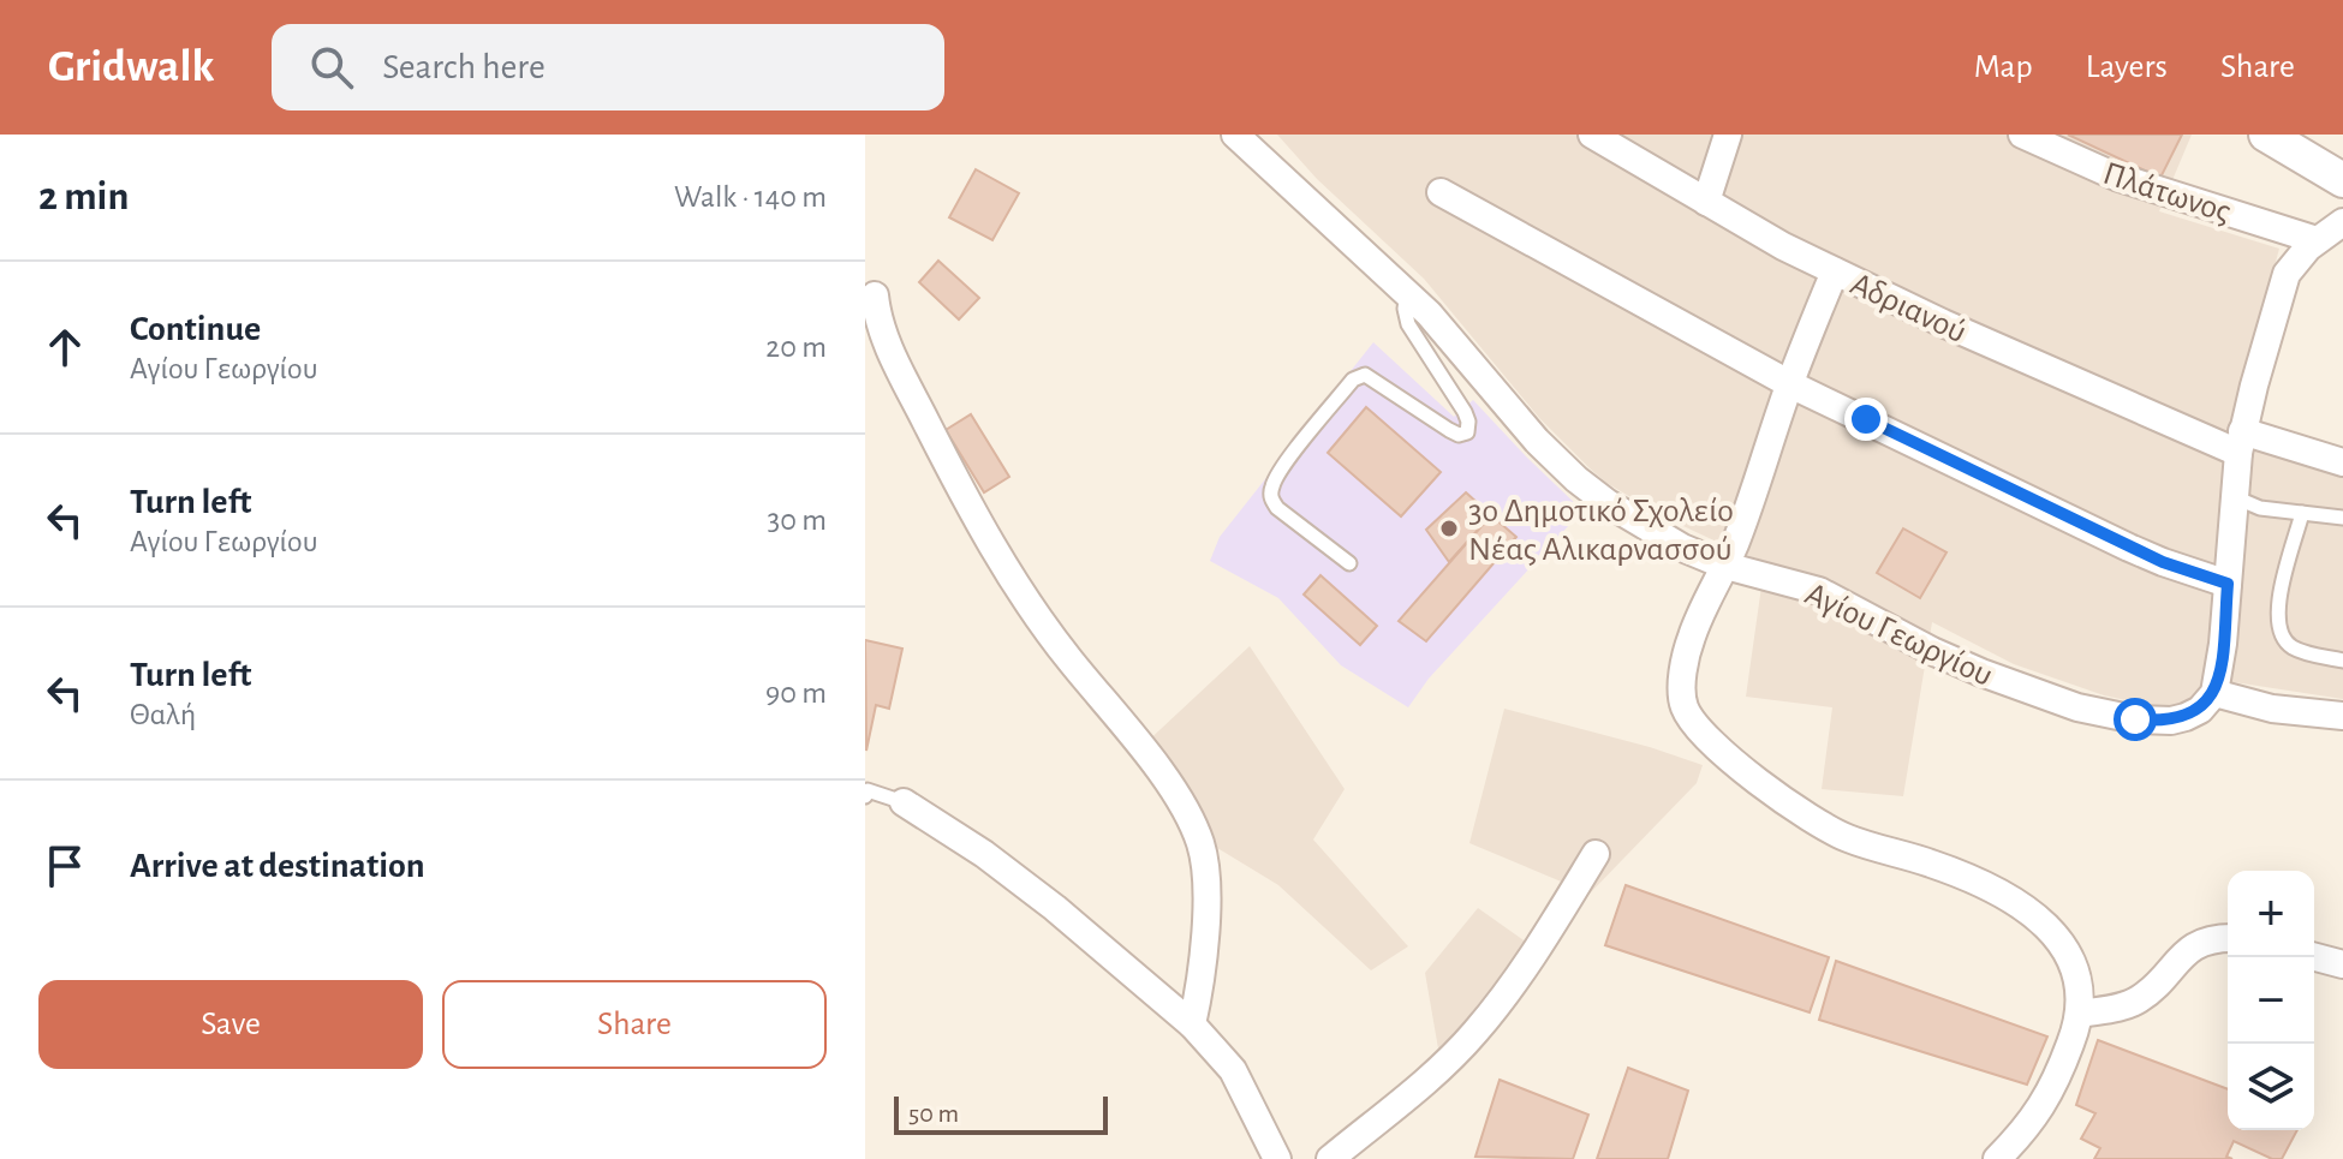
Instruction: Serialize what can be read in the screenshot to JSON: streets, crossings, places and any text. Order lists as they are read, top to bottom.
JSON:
{
  "streets": {
    "street": ["Πλάτωνος", "Αδριανού", "Αγίου Γεωργίου"]
  },
  "places": ["3ο Δημοτικό Σχολείο Νέας Αλικαρνασσού"],
  "scale_bar": "50 m",
  "page": {
    "header": "Gridwalk",
    "search": "Search here",
    "nav": ["Map", "Layers", "Share"],
    "heading": ["2 min", "Walk · 140 m"],
    "list": [
      ["Continue", "Αγίου Γεωργίου", "20 m"],
      ["Turn left", "Αγίου Γεωργίου", "30 m"],
      ["Turn left", "Θαλή", "90 m"],
      "Arrive at destination"
    ],
    "map_buttons": ["+", "−"],
    "buttons": ["Save", "Share"],
    "scale": "50 m"
  }
}
